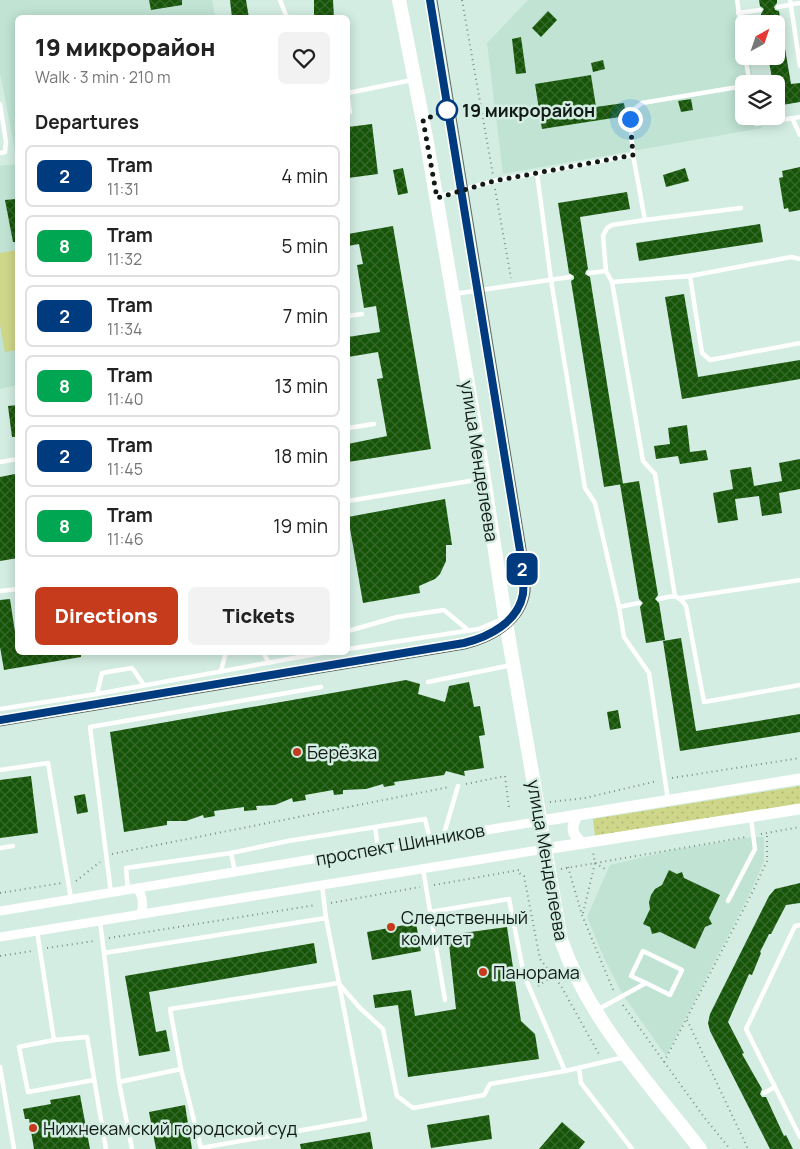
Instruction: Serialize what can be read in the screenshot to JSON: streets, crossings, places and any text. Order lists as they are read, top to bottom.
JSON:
{
  "streets": {
    "main road": ["улица Менделеева"],
    "street": ["проспект Шинников"]
  },
  "crossings": [
    ["улица Менделеева", "проспект Шинников"]
  ],
  "places": [
    "19 микрорайон",
    "Берёзка",
    "Следственный комитет",
    "Панорама",
    "Нижнекамский городской суд"
  ],
  "lines": ["tram line 2"],
  "north": "top right",
  "page": {
    "on_map": "2",
    "heading": [
      ["19 микрорайон", "Walk · 3 min · 210 m"],
      "Departures"
    ],
    "list": [
      {
        "mark": "2",
        "name": "Tram",
        "note": "11:31",
        "value": "4 min"
      },
      {
        "mark": "8",
        "name": "Tram",
        "note": "11:32",
        "value": "5 min"
      },
      {
        "mark": "2",
        "name": "Tram",
        "note": "11:34",
        "value": "7 min"
      },
      {
        "mark": "8",
        "name": "Tram",
        "note": "11:40",
        "value": "13 min"
      },
      {
        "mark": "2",
        "name": "Tram",
        "note": "11:45",
        "value": "18 min"
      },
      {
        "mark": "8",
        "name": "Tram",
        "note": "11:46",
        "value": "19 min"
      }
    ],
    "buttons": ["Directions", "Tickets"]
  }
}
